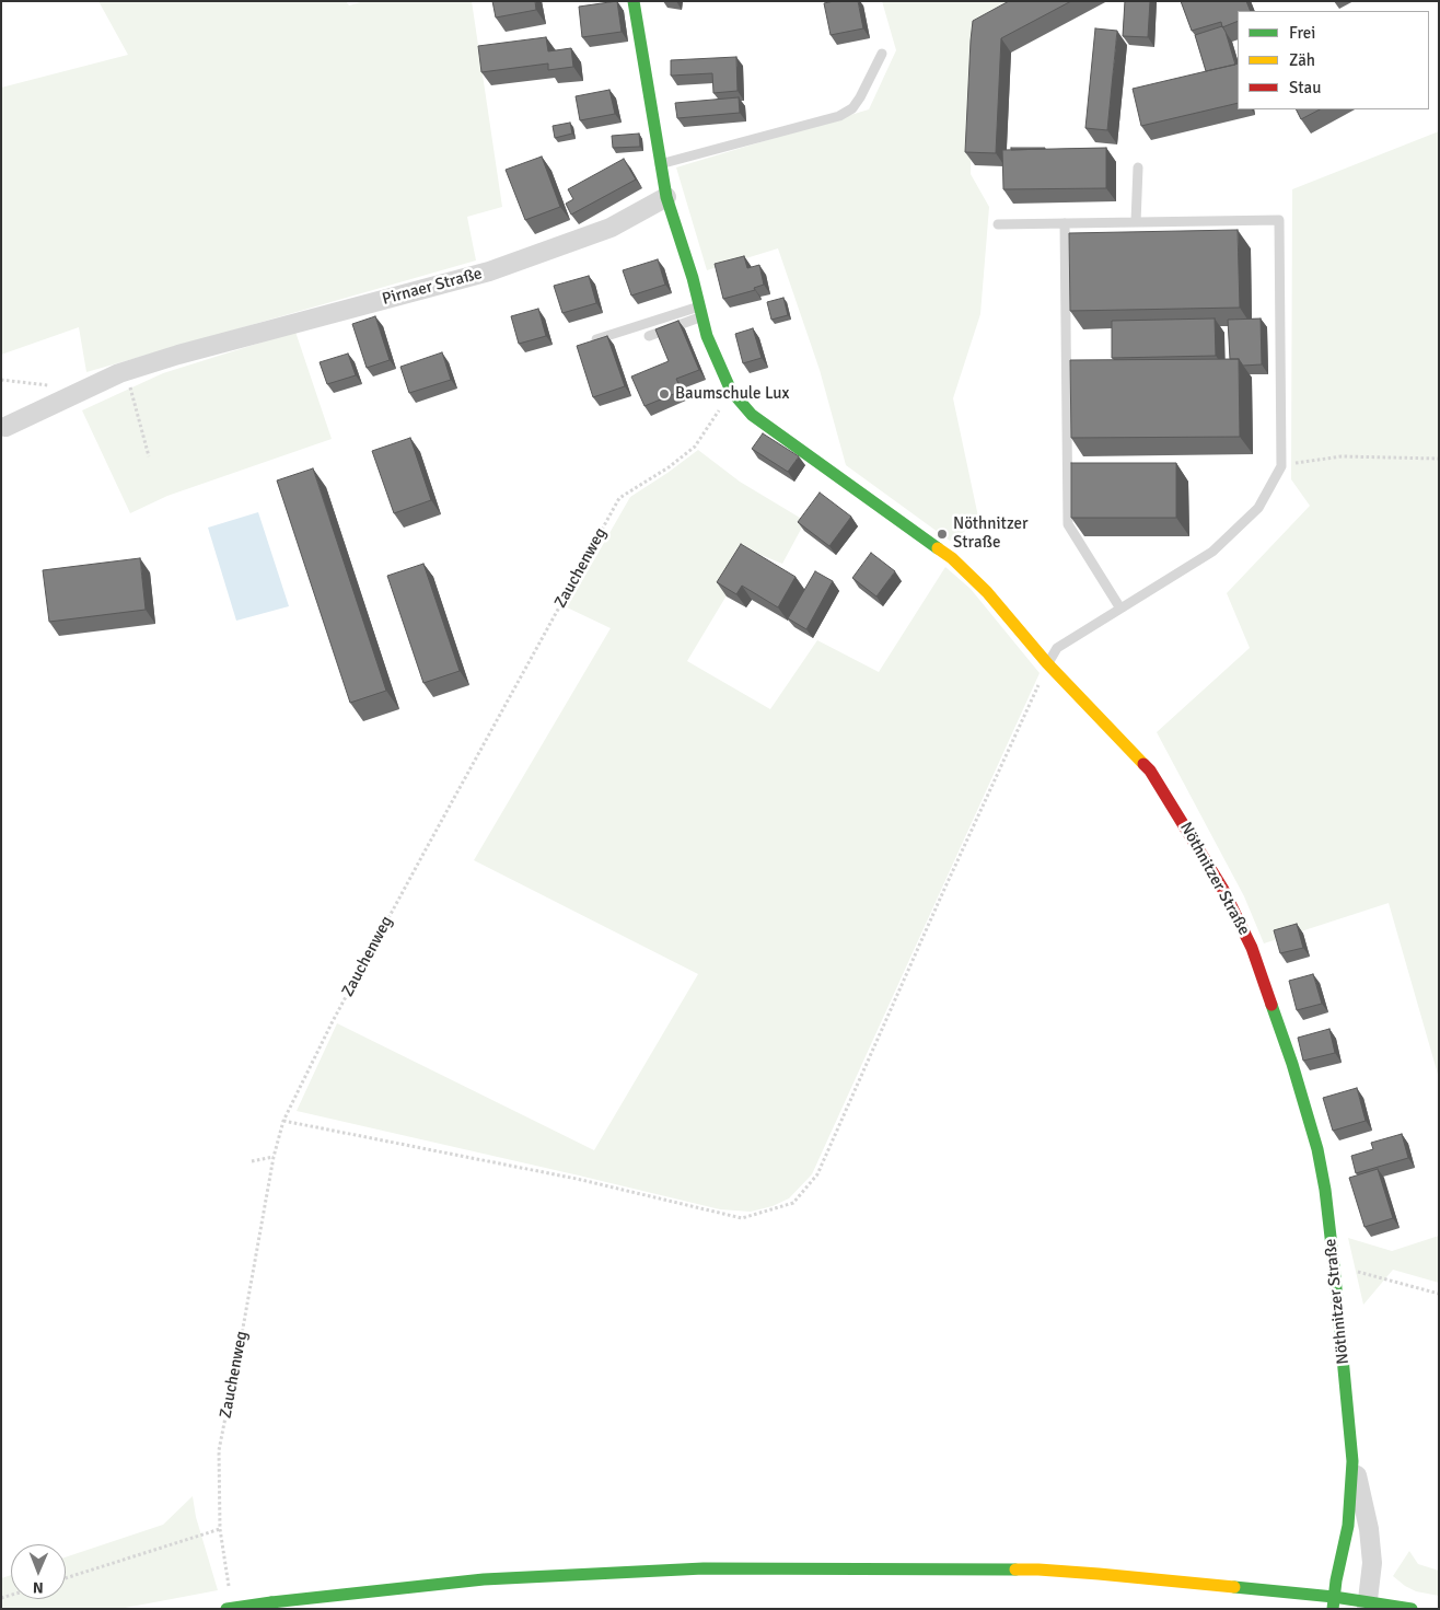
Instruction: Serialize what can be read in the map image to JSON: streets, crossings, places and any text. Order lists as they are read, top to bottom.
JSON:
{
  "streets": {
    "street": ["Pirnaer Straße", "Nöthnitzer Straße"],
    "path": ["Zauchenweg"]
  },
  "crossings": [
    ["Pirnaer Straße", "Nöthnitzer Straße"],
    ["Zauchenweg", "Nöthnitzer Straße"]
  ],
  "places": ["Baumschule Lux", "Nöthnitzer Straße"],
  "legend": ["Frei", "Zäh", "Stau"],
  "north": "bottom"
}
